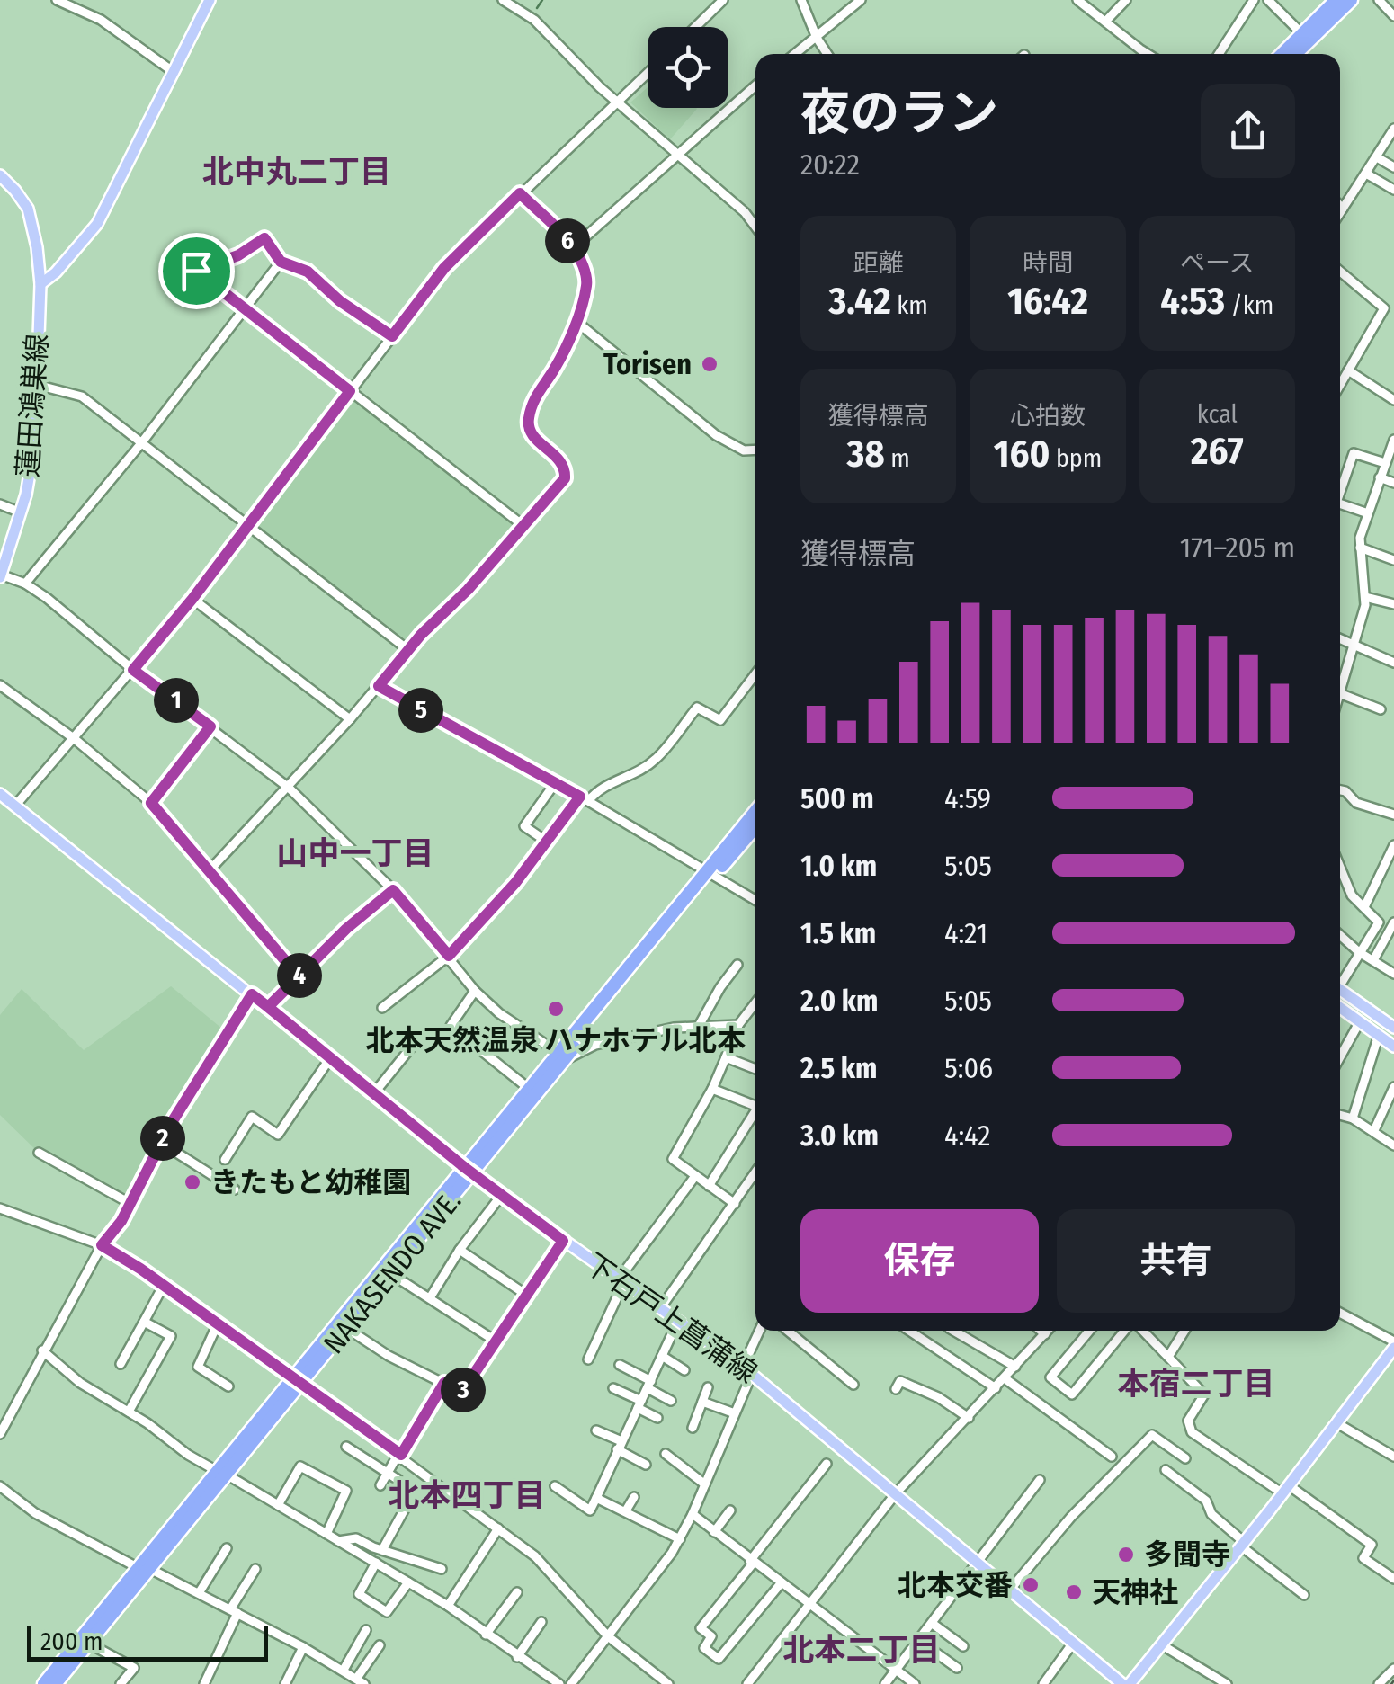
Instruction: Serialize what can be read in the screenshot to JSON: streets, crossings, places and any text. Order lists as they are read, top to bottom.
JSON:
{
  "streets": {
    "highway": ["NAKASENDO AVE."],
    "main road": ["蓮田鴻巣線", "下石戸上菖蒲線"]
  },
  "crossings": [
    ["NAKASENDO AVE.", "下石戸上菖蒲線"]
  ],
  "districts": [
    "北中丸二丁目",
    "山中一丁目",
    "本宿二丁目",
    "北本四丁目",
    "北本二丁目"
  ],
  "places": [
    "Torisen",
    "北本天然温泉 ハナホテル北本",
    "きたもと幼稚園",
    "多聞寺",
    "北本交番",
    "天神社"
  ],
  "scale_bar": "200 m",
  "page": {
    "heading": ["夜のラン", "20:22"],
    "stats": [
      ["距離", "3.42 km"],
      ["時間", "16:42"],
      ["ペース", "4:53 /km"],
      ["獲得標高", "38 m"],
      ["心拍数", "160 bpm"],
      ["kcal", "267"]
    ],
    "pins": [
      "6",
      "1",
      "5",
      "4",
      "2",
      "3"
    ],
    "chart": ["獲得標高", "171–205 m"],
    "list": [
      {
        "name": "500 m",
        "note": "4:59"
      },
      {
        "name": "1.0 km",
        "note": "5:05"
      },
      {
        "name": "1.5 km",
        "note": "4:21"
      },
      {
        "name": "2.0 km",
        "note": "5:05"
      },
      {
        "name": "2.5 km",
        "note": "5:06"
      },
      {
        "name": "3.0 km",
        "note": "4:42"
      }
    ],
    "buttons": ["保存", "共有"],
    "scale": "200 m"
  }
}
